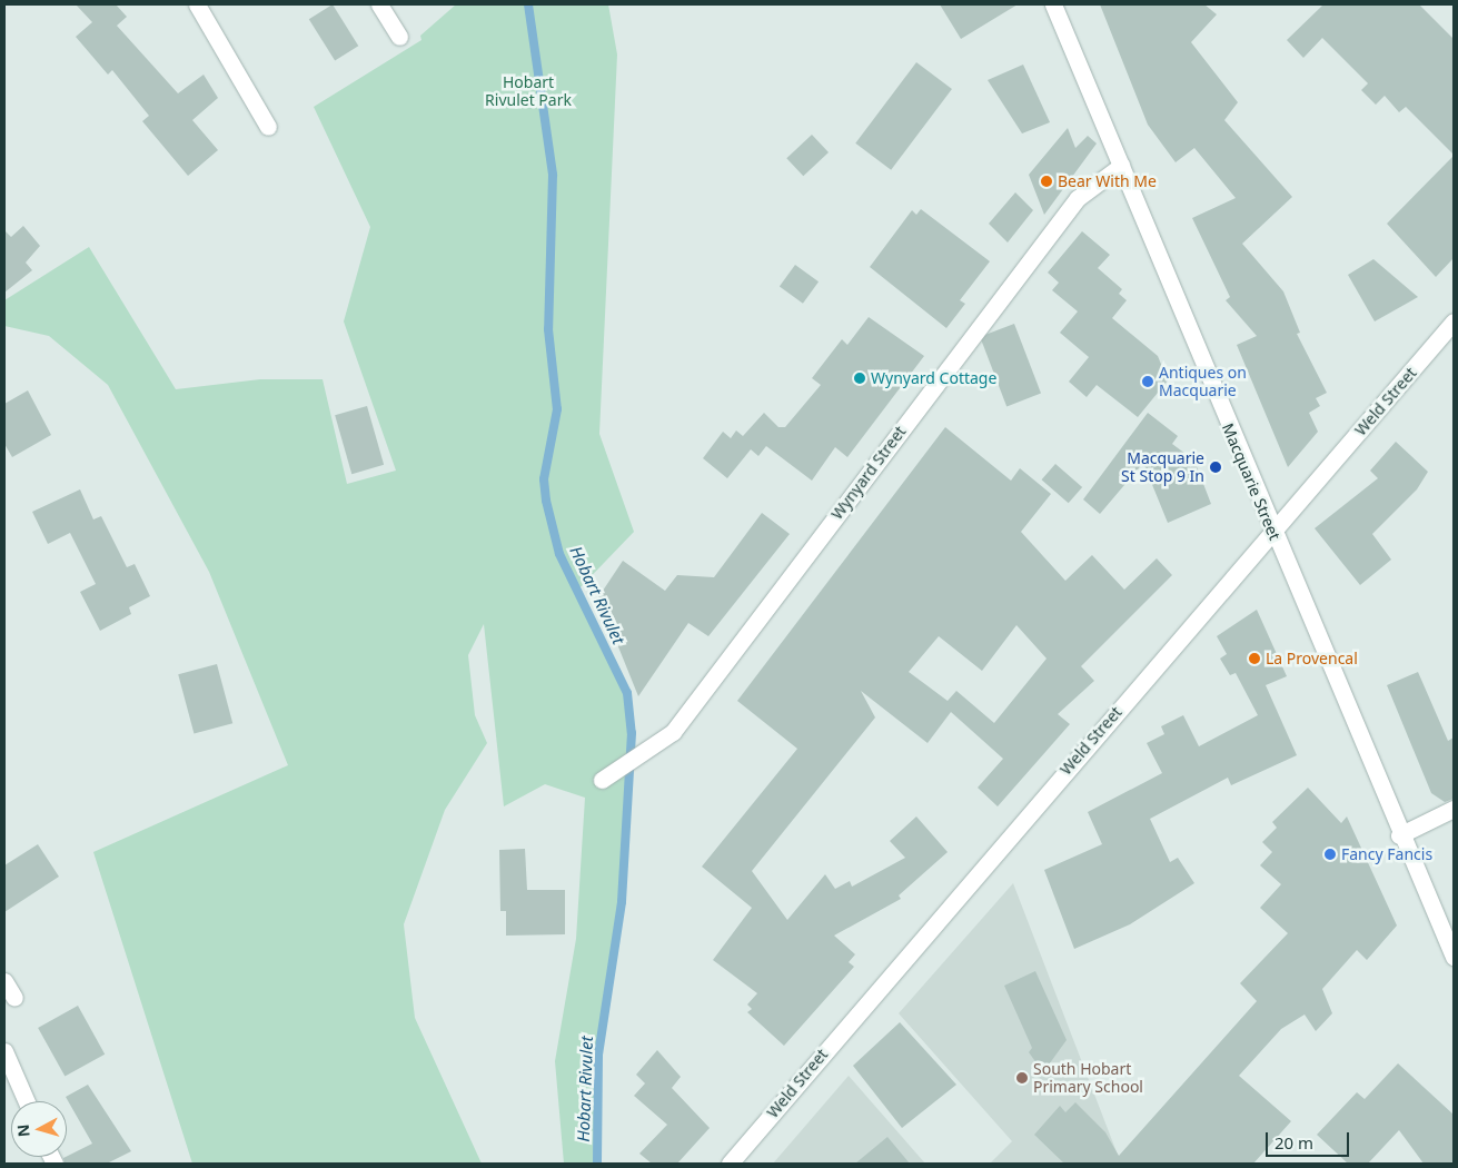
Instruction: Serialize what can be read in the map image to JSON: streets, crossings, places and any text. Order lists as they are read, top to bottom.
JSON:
{
  "streets": {
    "street": ["Weld Street", "Wynyard Street", "Macquarie Street"]
  },
  "crossings": [
    ["Weld Street", "Macquarie Street"],
    ["Wynyard Street", "Macquarie Street"]
  ],
  "water": ["Hobart Rivulet"],
  "parks": ["Hobart Rivulet Park"],
  "places": [
    "Bear With Me",
    "Wynyard Cottage",
    "Antiques on Macquarie",
    "Macquarie St Stop 9 In",
    "La Provencal",
    "Fancy Fancis",
    "South Hobart Primary School"
  ],
  "scale_bar": "20 m",
  "north": "left"
}
